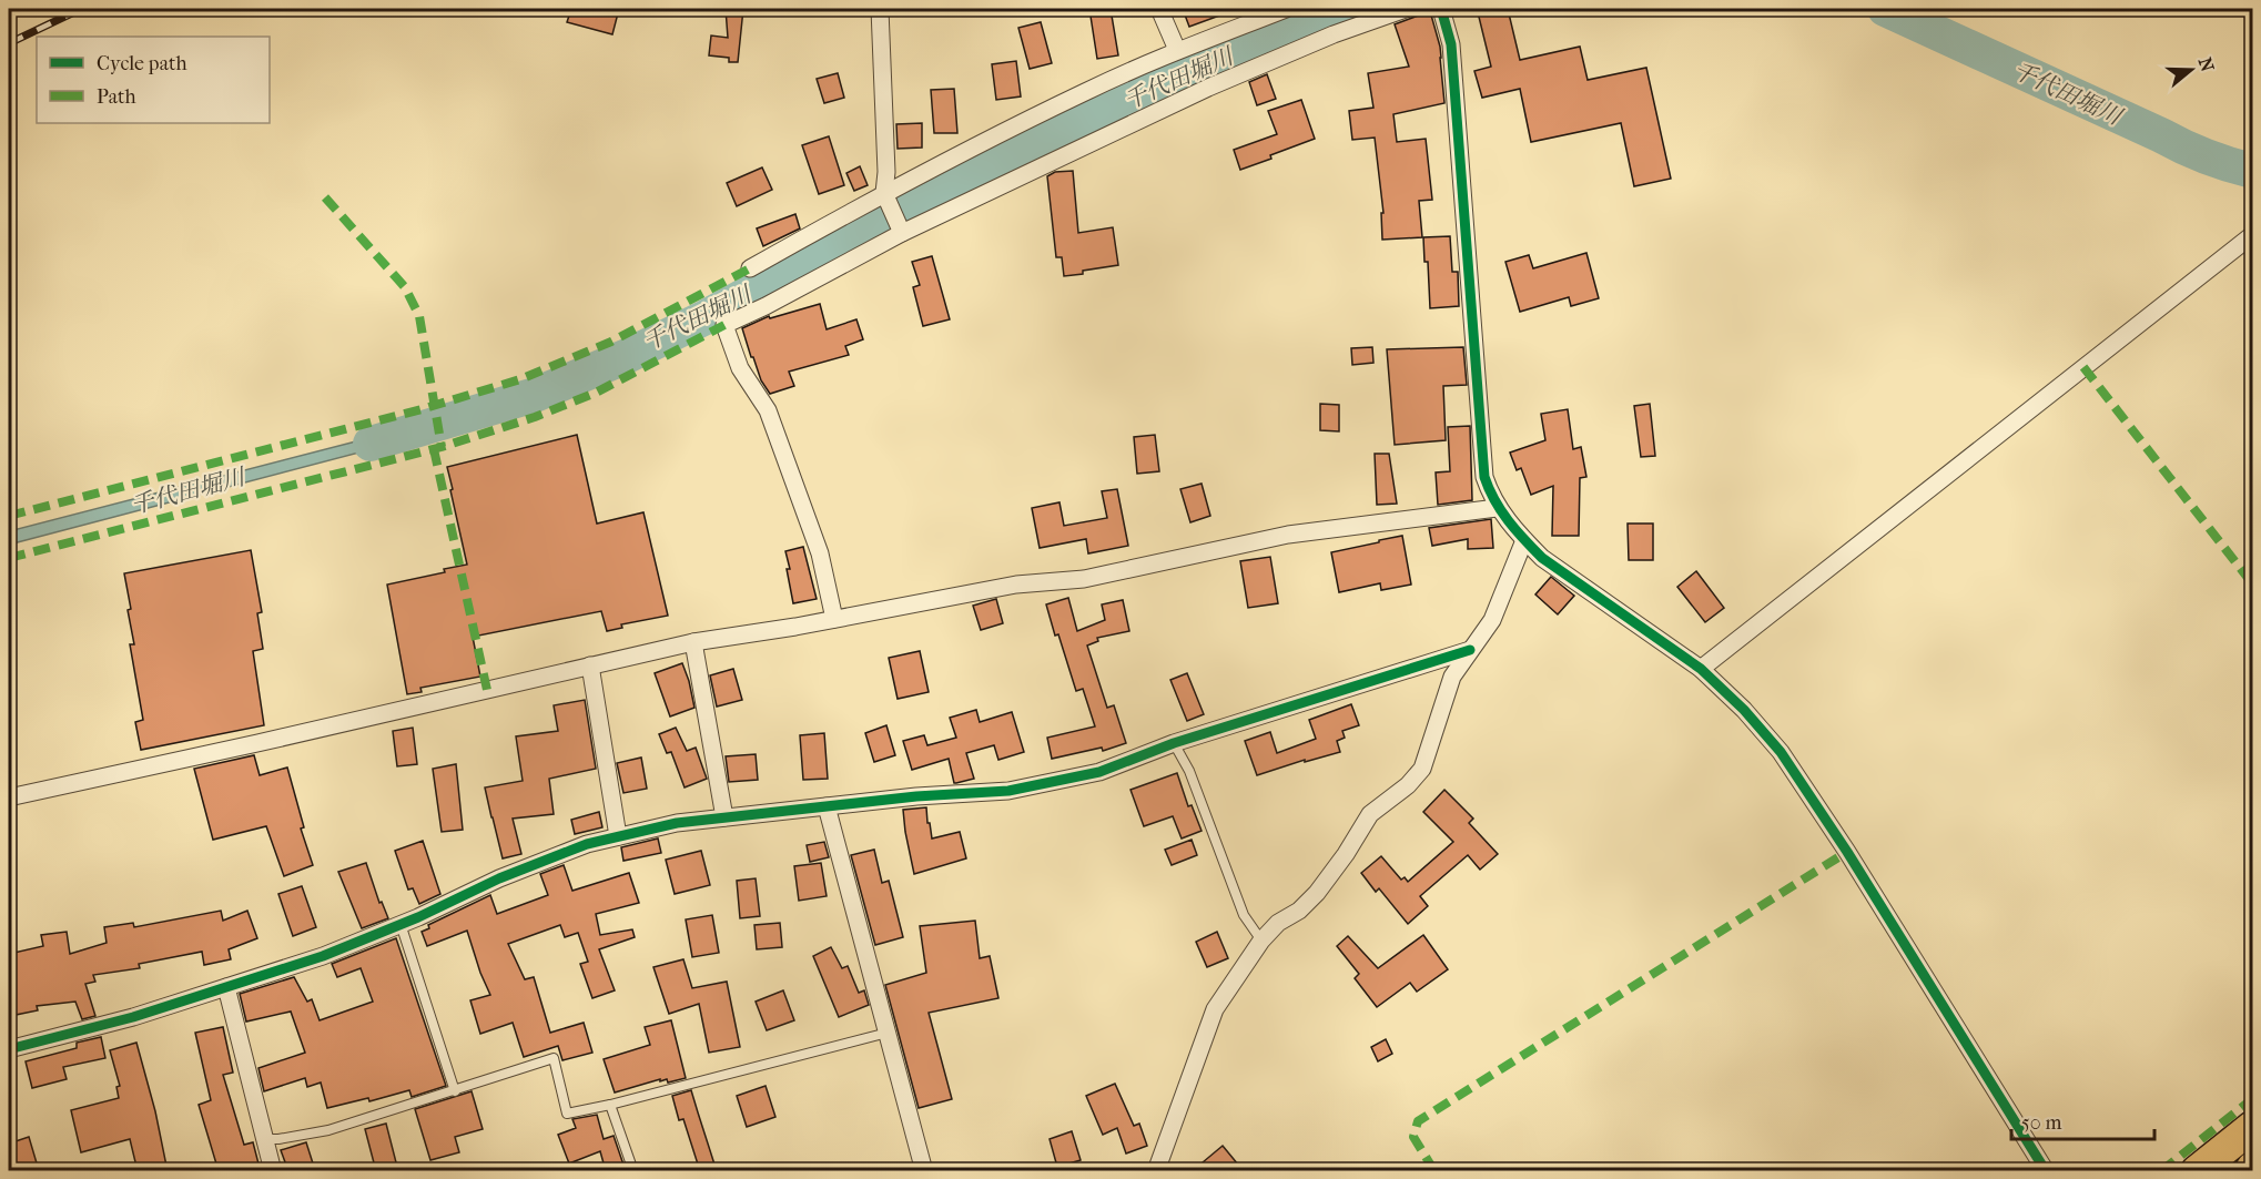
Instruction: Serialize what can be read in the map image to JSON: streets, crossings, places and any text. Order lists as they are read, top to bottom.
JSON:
{
  "water": ["千代田堀川"],
  "legend": ["Cycle path", "Path"],
  "scale_bar": "50 m",
  "north": "right"
}
